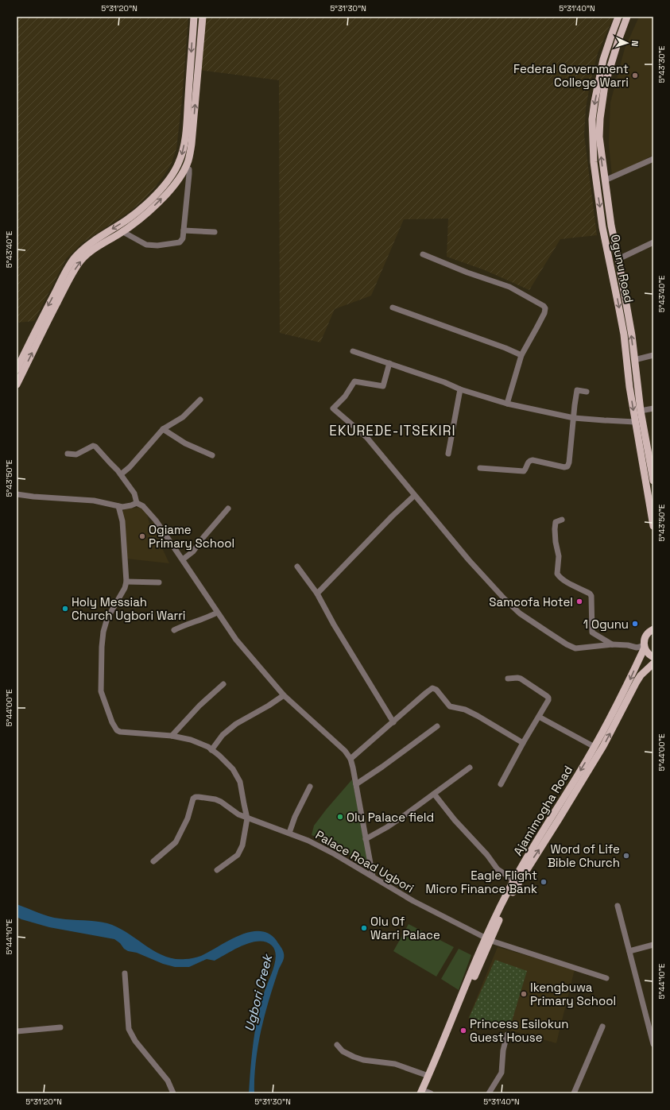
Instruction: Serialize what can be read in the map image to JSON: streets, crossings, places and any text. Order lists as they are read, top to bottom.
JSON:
{
  "streets": {
    "main road": ["Ogunu Road", "Ajamimogha Road"],
    "street": ["Palace Road Ugbori"]
  },
  "crossings": [
    ["Ajamimogha Road", "Palace Road Ugbori"]
  ],
  "districts": ["EKUREDE-ITSEKIRI"],
  "water": ["Ugbori Creek"],
  "places": [
    "Federal Government College Warri",
    "Ogiame Primary School",
    "Samcofa Hotel",
    "Holy Messiah Church Ugbori Warri",
    "1 Ogunu",
    "Olu Palace field",
    "Word of Life Bible Church",
    "Eagle Flight Micro Finance Bank",
    "Olu Of Warri Palace",
    "Ikengbuwa Primary School",
    "Princess Esilokun Guest House"
  ],
  "north": "right",
  "coordinates": [
    "5°31'20\"N",
    "5°31'30\"N",
    "5°31'40\"N",
    "5°43'30\"E",
    "5°43'40\"E",
    "5°43'50\"E",
    "5°44'00\"E",
    "5°44'10\"E"
  ]
}
